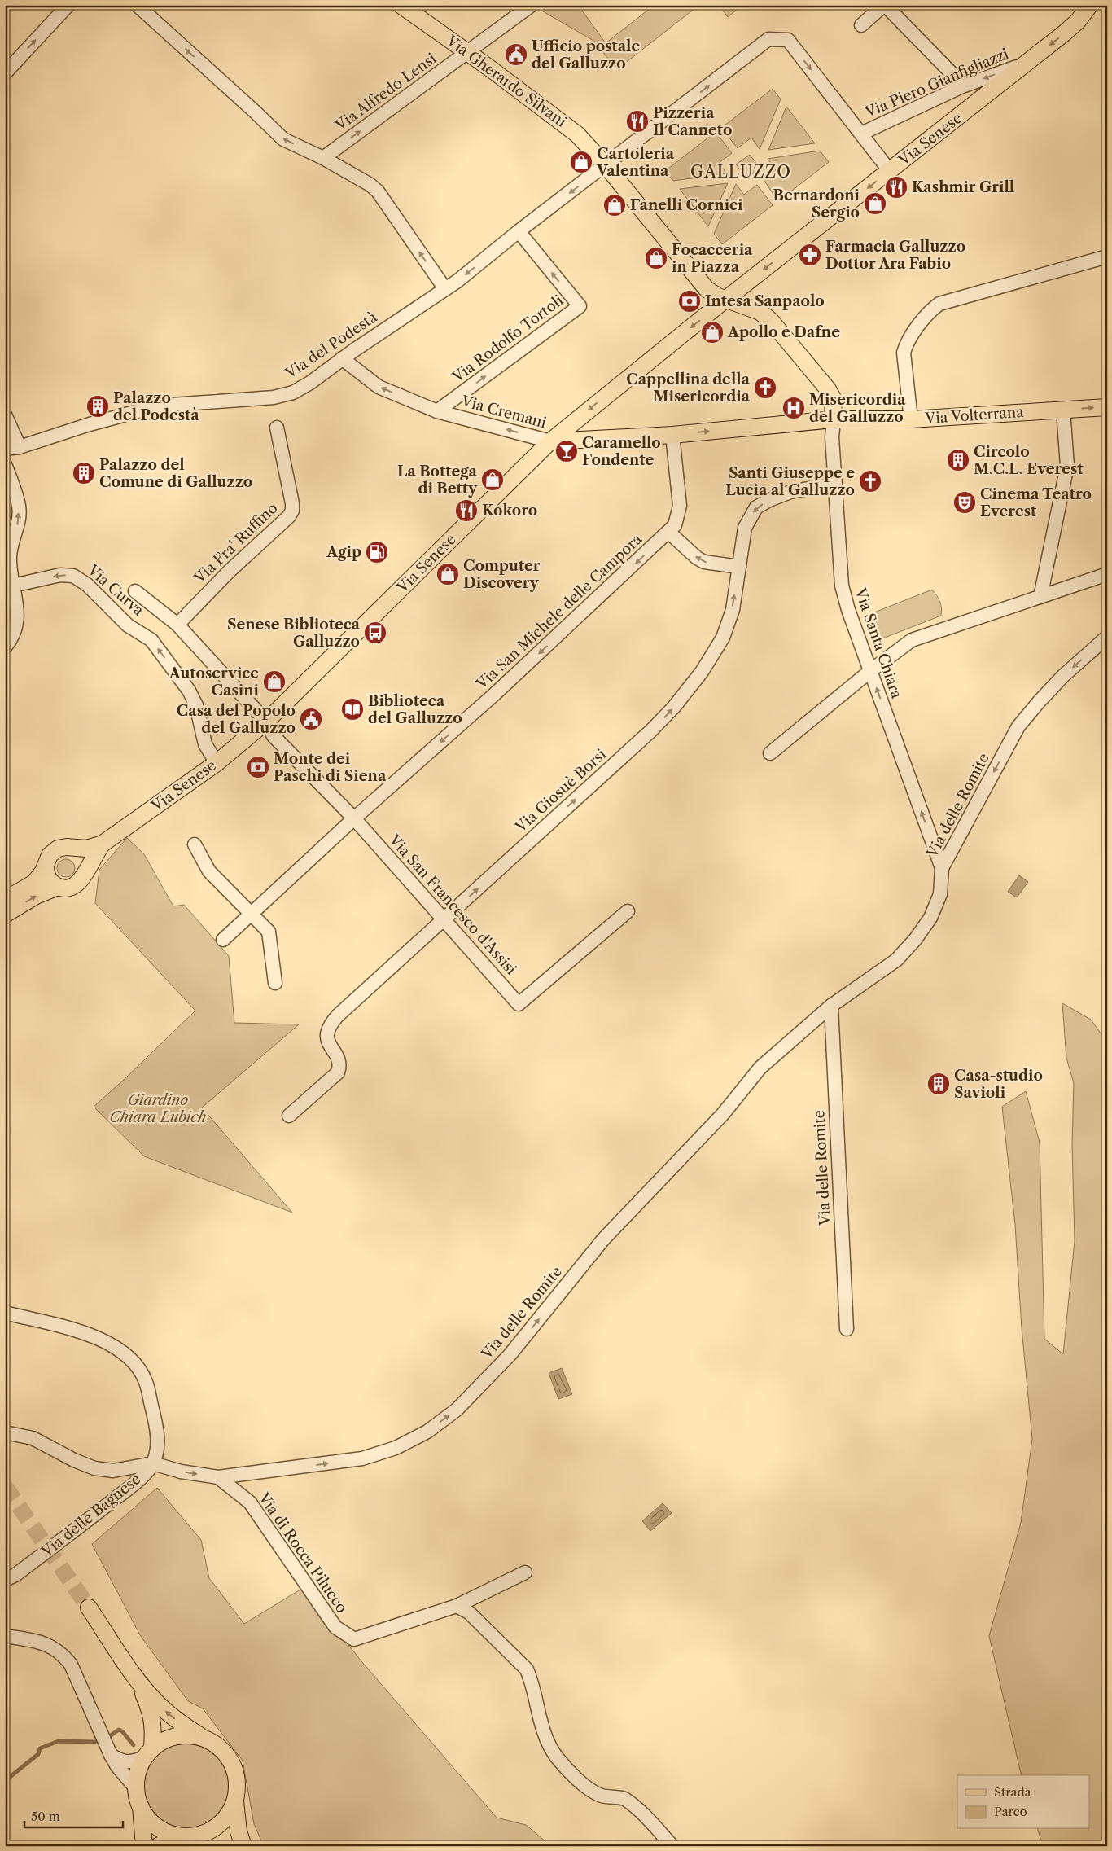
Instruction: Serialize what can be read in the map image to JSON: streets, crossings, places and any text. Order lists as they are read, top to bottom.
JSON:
{
  "streets": {
    "main road": ["Via Gherardo Silvani", "Via Senese", "Via Volterrana"],
    "street": [
      "Via Piero Gianfigliazzi",
      "Via Alfredo Lensi",
      "Via Rodolfo Tortoli",
      "Via del Podestà",
      "Via Cremani",
      "Via Fra' Ruffino",
      "Via Curva",
      "Via San Michele delle Campora",
      "Via Santa Chiara",
      "Via Giosuè Borsi",
      "Via delle Romite",
      "Via San Francesco d'Assisi",
      "Via delle Bagnese",
      "Via di Rocca Pilucco"
    ]
  },
  "crossings": [
    ["Via Gherardo Silvani", "Via Alfredo Lensi"],
    ["Via Gherardo Silvani", "Via Senese"],
    ["Via Gherardo Silvani", "Via del Podestà"],
    ["Via Gherardo Silvani", "Via Volterrana"],
    ["Via Gherardo Silvani", "Via Santa Chiara"],
    ["Via Piero Gianfigliazzi", "Via Senese"],
    ["Via Piero Gianfigliazzi", "Via del Podestà"],
    ["Via Senese", "Via del Podestà"],
    ["Via Senese", "Via Cremani"],
    ["Via Senese", "Via Volterrana"],
    ["Via Senese", "Via Curva"],
    ["Via Senese", "Via San Francesco d'Assisi"],
    ["Via Rodolfo Tortoli", "Via del Podestà"],
    ["Via Rodolfo Tortoli", "Via Cremani"],
    ["Via del Podestà", "Via Cremani"],
    ["Via Cremani", "Via Volterrana"],
    ["Via Volterrana", "Via San Michele delle Campora"],
    ["Via Volterrana", "Via Santa Chiara"],
    ["Via San Michele delle Campora", "Via San Francesco d'Assisi"],
    ["Via Santa Chiara", "Via Giosuè Borsi"],
    ["Via Santa Chiara", "Via delle Romite"],
    ["Via Giosuè Borsi", "Via San Francesco d'Assisi"],
    ["Via delle Romite", "Via delle Bagnese"],
    ["Via delle Romite", "Via di Rocca Pilucco"]
  ],
  "one_way": [
    "Via Piero Gianfigliazzi",
    "Via Alfredo Lensi",
    "Via Cremani",
    "Via Volterrana",
    "Via San Michele delle Campora",
    "Via Santa Chiara"
  ],
  "districts": ["GALLUZZO"],
  "parks": ["Giardino Chiara Lubich"],
  "places": {
    "public building": ["Ufficio postale del Galluzzo", "Casa del Popolo del Galluzzo"],
    "restaurant": ["Pizzeria Il Canneto", "Kashmir Grill", "Kokoro"],
    "shop": [
      "Cartoleria Valentina",
      "Bernardoni Sergio",
      "Fanelli Cornici",
      "Focacceria in Piazza",
      "Apollo e Dafne",
      "La Bottega di Betty",
      "Computer Discovery",
      "Autoservice Casini"
    ],
    "pharmacy": ["Farmacia Galluzzo Dottor Ara Fabio"],
    "bank": ["Intesa Sanpaolo", "Monte dei Paschi di Siena"],
    "church": ["Cappellina della Misericordia", "Santi Giuseppe e Lucia al Galluzzo"],
    "building": [
      "Palazzo del Podestà",
      "Circolo M.C.L. Everest",
      "Palazzo del Comune di Galluzzo",
      "Casa-studio Savioli"
    ],
    "hospital": ["Misericordia del Galluzzo"],
    "bar": ["Caramello Fondente"],
    "theatre": ["Cinema Teatro Everest"],
    "fuel station": ["Agip"],
    "bus stop": ["Senese Biblioteca Galluzzo"],
    "library": ["Biblioteca del Galluzzo"]
  },
  "legend": ["Strada", "Parco"],
  "scale_bar": "50 m"
}
